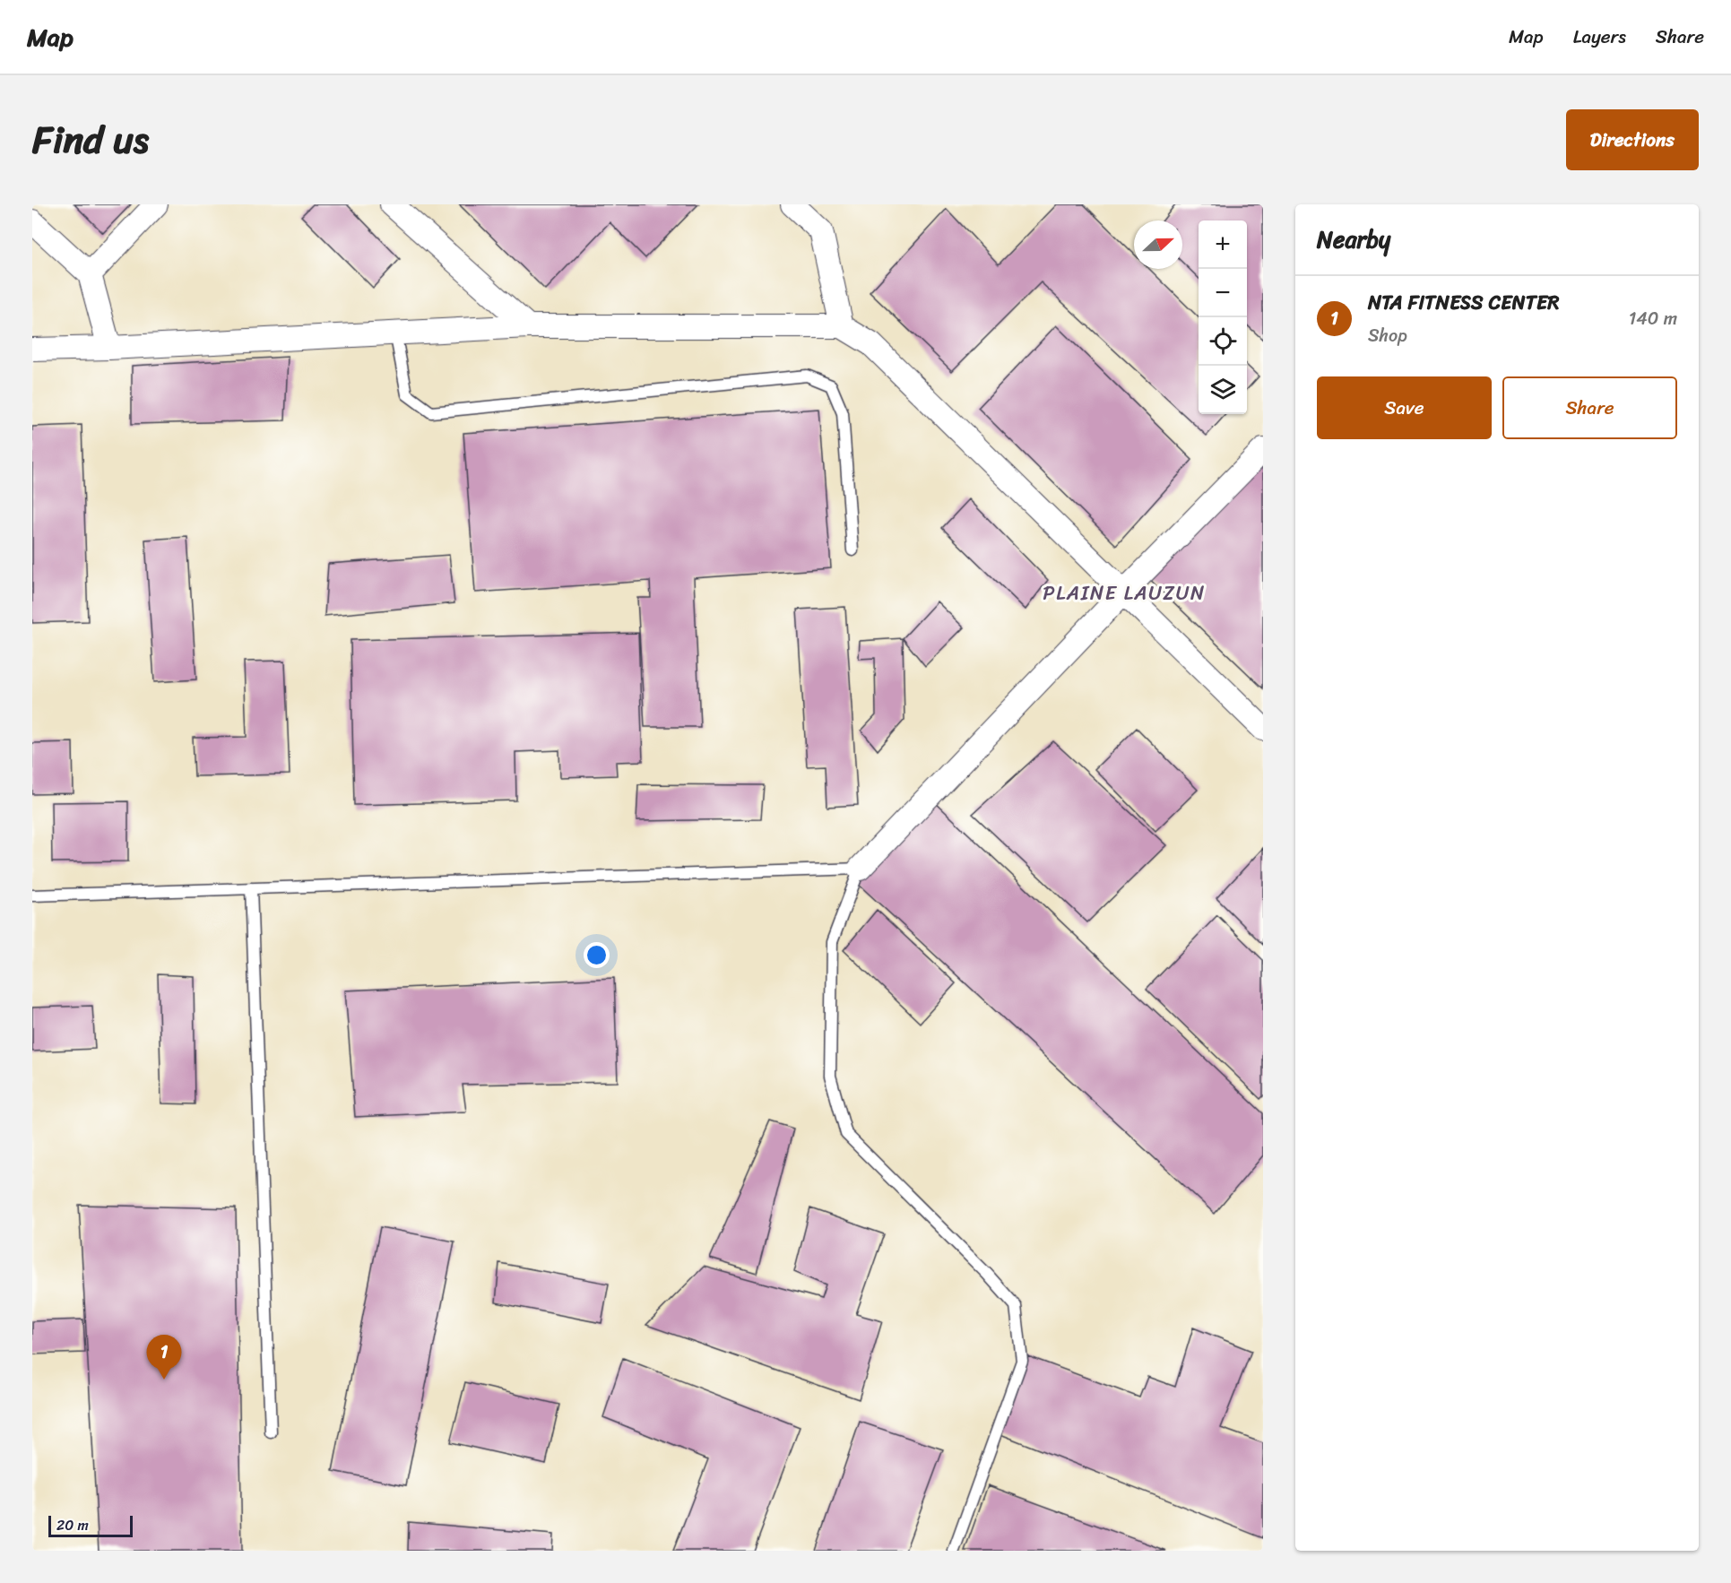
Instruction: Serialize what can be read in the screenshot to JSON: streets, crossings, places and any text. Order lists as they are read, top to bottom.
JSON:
{
  "districts": ["PLAINE LAUZUN"],
  "scale_bar": "20 m",
  "north": "right",
  "page": {
    "header": "Map",
    "nav": ["Map", "Layers", "Share"],
    "title": "Find us",
    "buttons": [
      "Directions",
      ["Save", "Share"]
    ],
    "heading": "Nearby",
    "map_buttons": ["+", "−"],
    "list": [
      {
        "mark": "1",
        "name": "NTA FITNESS CENTER",
        "note": "Shop",
        "value": "140 m"
      }
    ],
    "pins": "1",
    "scale": "20 m"
  }
}
